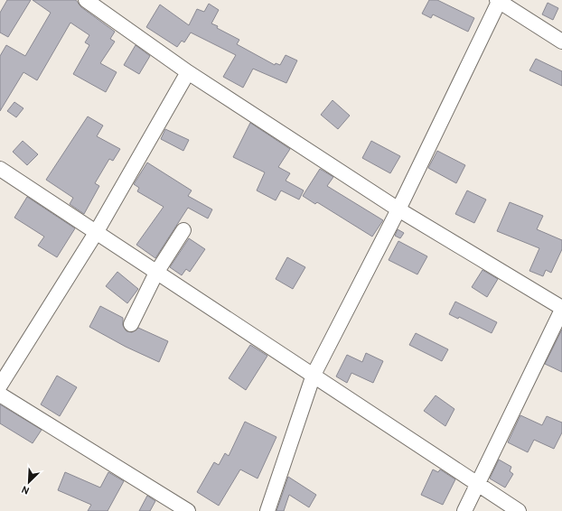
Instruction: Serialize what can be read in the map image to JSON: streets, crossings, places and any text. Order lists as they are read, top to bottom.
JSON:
{
  "north": "bottom left"
}
